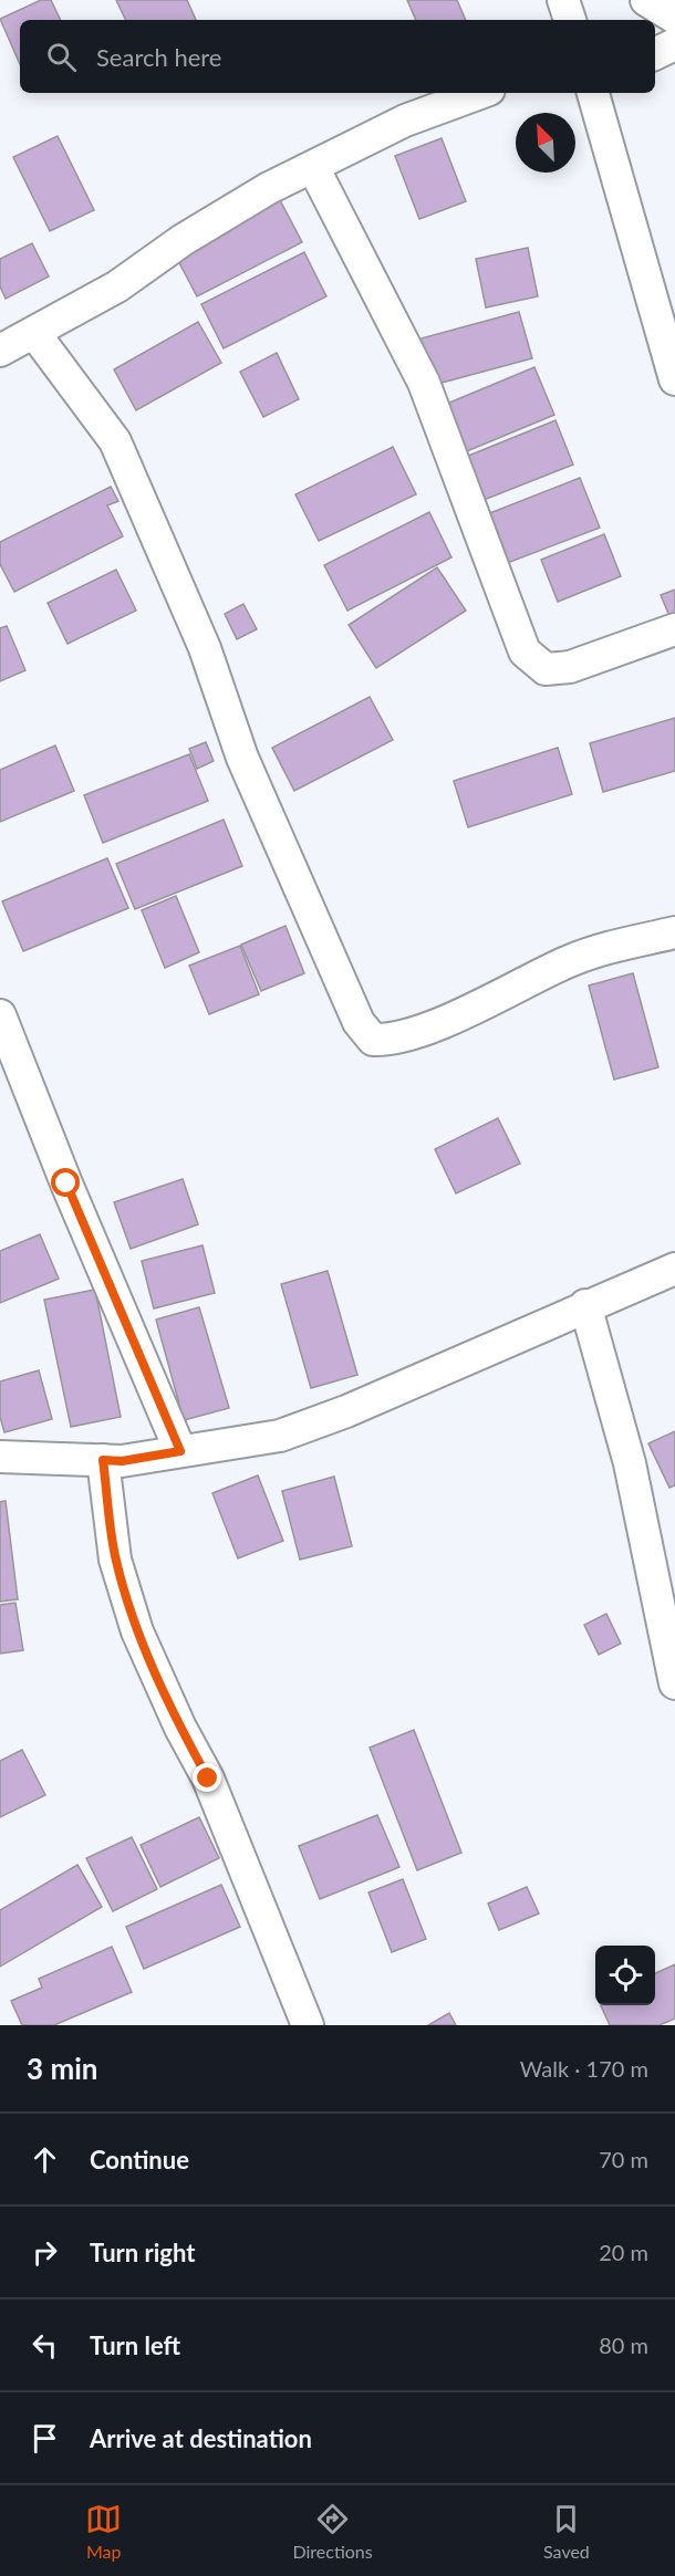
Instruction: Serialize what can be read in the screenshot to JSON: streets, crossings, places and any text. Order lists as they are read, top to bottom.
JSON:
{
  "north": "top left",
  "page": {
    "search": "Search here",
    "heading": ["3 min", "Walk · 170 m"],
    "list": [
      ["Continue", "70 m"],
      ["Turn right", "20 m"],
      ["Turn left", "80 m"],
      "Arrive at destination"
    ],
    "nav": ["Map", "Directions", "Saved"]
  }
}
